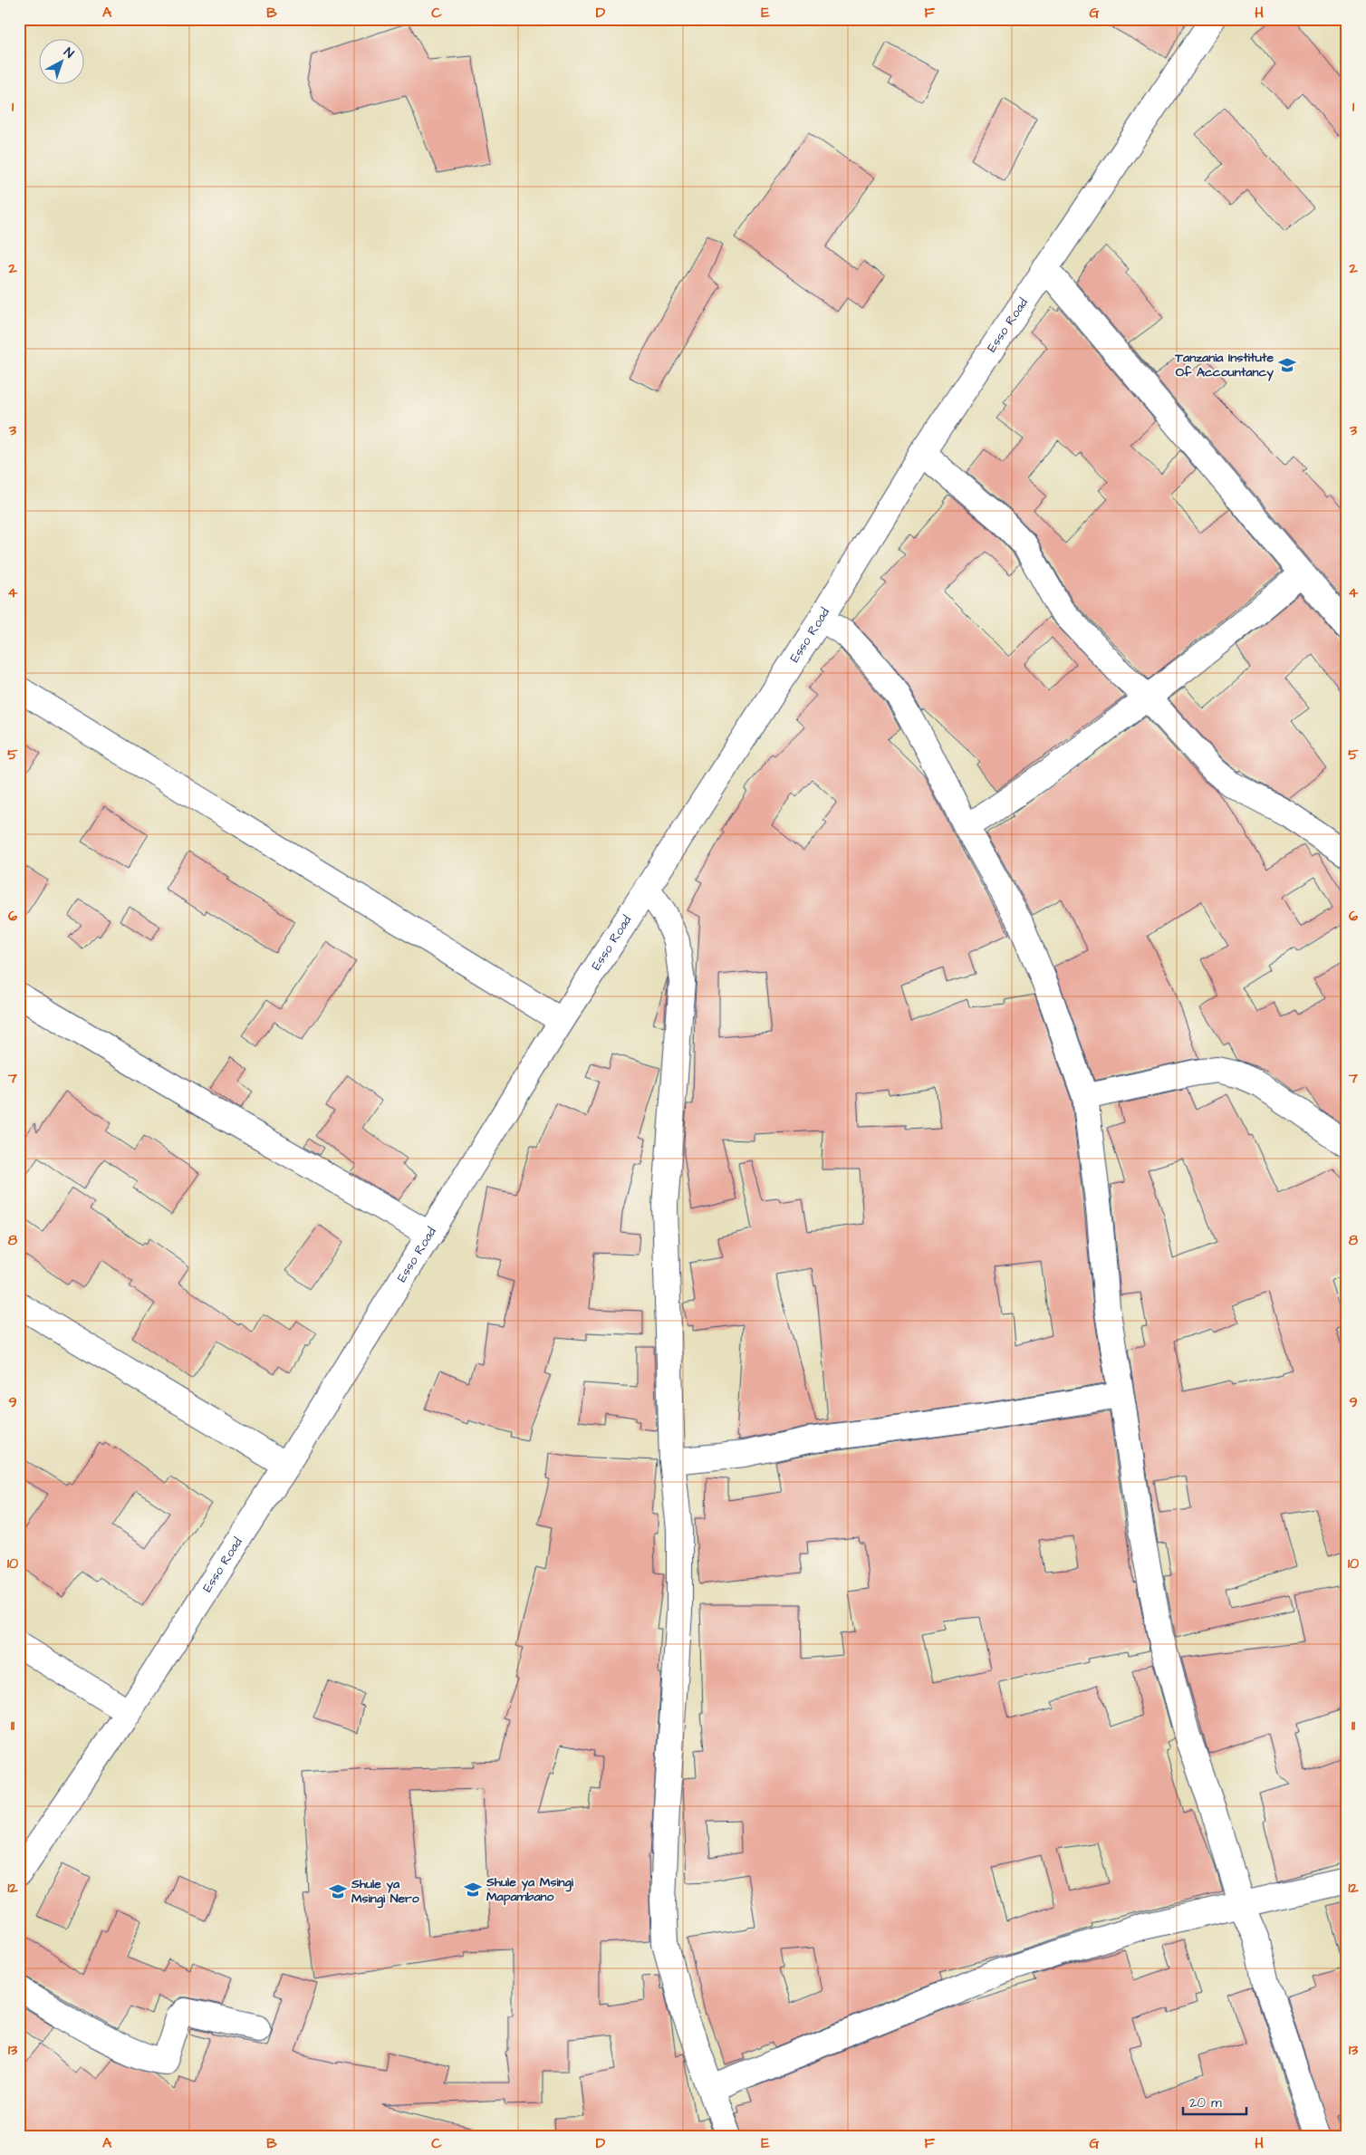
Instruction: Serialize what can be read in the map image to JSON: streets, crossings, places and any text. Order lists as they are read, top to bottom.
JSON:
{
  "streets": {
    "street": ["Esso Road"]
  },
  "places": {
    "school or university": ["Tanzania Institute Of Accountancy", "Shule ya Msingi Mapambano", "Shule ya Msingi Nero"]
  },
  "scale_bar": "20 m",
  "north": "top right",
  "grid": {
    "columns": [
      "A",
      "B",
      "C",
      "D",
      "E",
      "F",
      "G",
      "H"
    ],
    "rows": [
      "1",
      "2",
      "3",
      "4",
      "5",
      "6",
      "7",
      "8",
      "9",
      "10",
      "11",
      "12",
      "13"
    ]
  }
}
